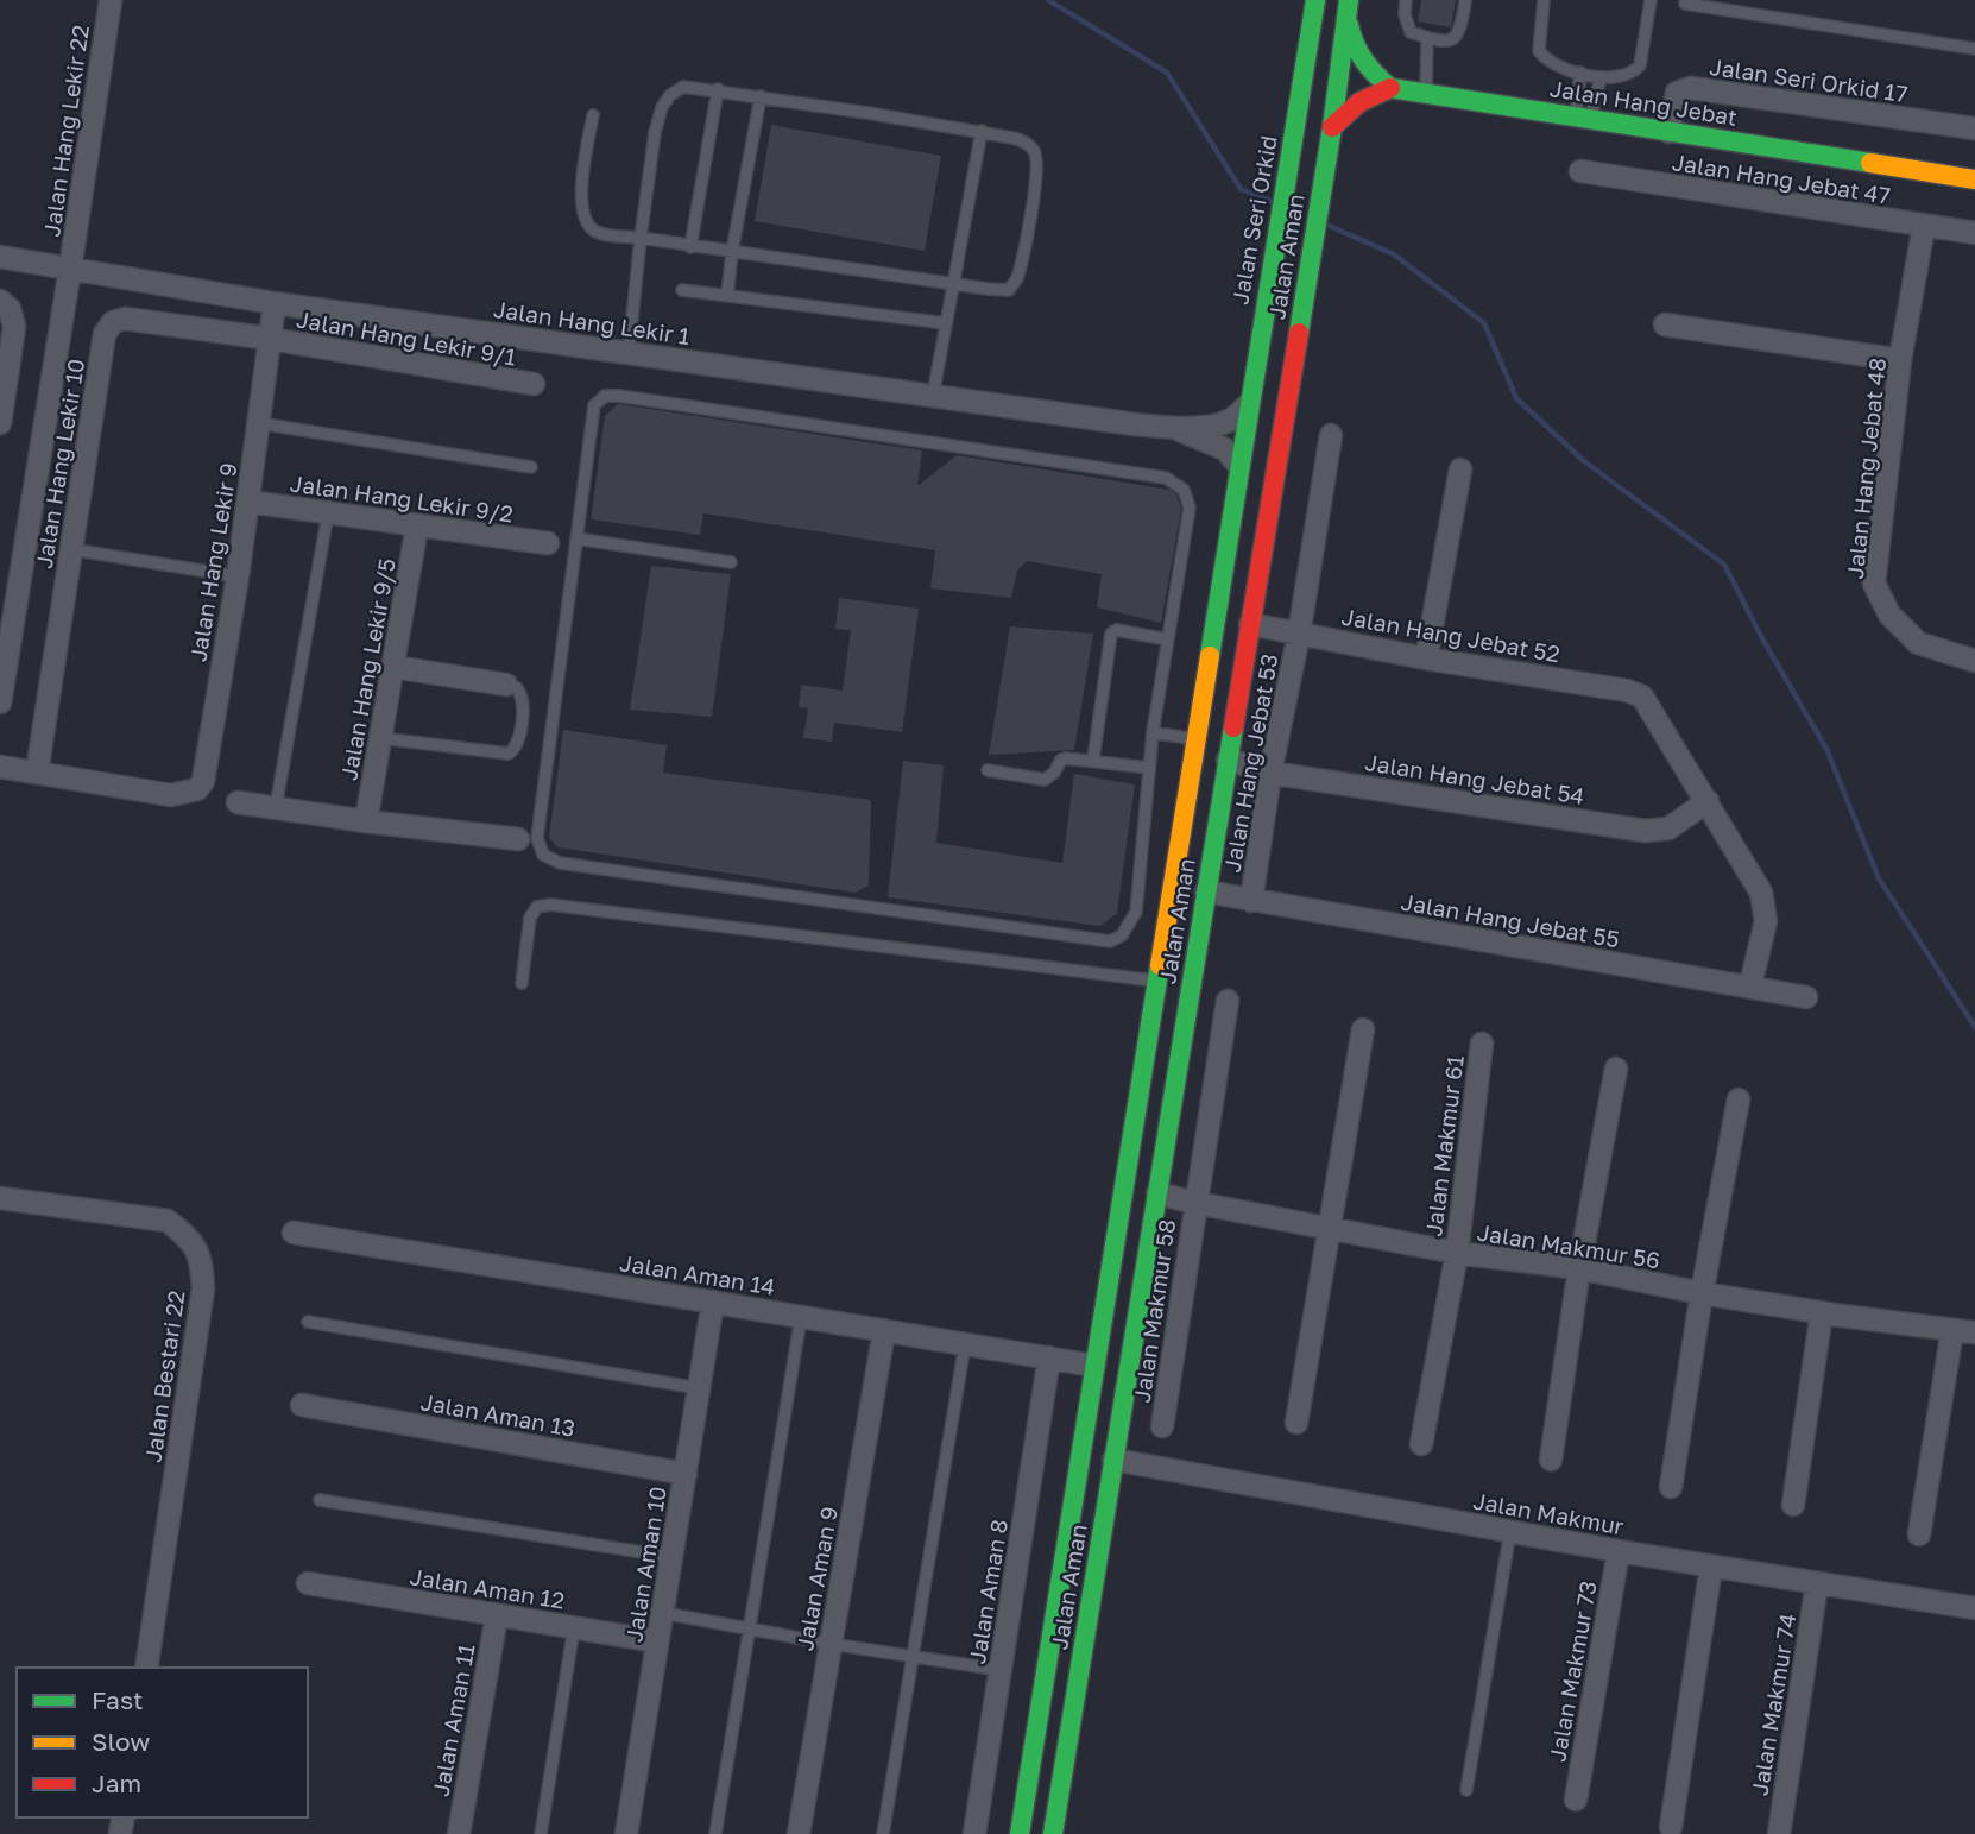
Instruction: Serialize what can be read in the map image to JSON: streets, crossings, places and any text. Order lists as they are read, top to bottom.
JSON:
{
  "streets": {
    "main road": ["Jalan Hang Jebat", "Jalan Seri Orkid", "Jalan Aman"],
    "street": [
      "Jalan Seri Orkid 17",
      "Jalan Hang Lekir 22",
      "Jalan Hang Jebat 47",
      "Jalan Hang Lekir 1",
      "Jalan Hang Lekir 9/1",
      "Jalan Hang Lekir 10",
      "Jalan Hang Jebat 48",
      "Jalan Hang Lekir 9/2",
      "Jalan Hang Lekir 9",
      "Jalan Hang Jebat 52",
      "Jalan Hang Lekir 9/5",
      "Jalan Hang Jebat 53",
      "Jalan Hang Jebat 54",
      "Jalan Hang Jebat 55",
      "Jalan Makmur 61",
      "Jalan Makmur 56",
      "Jalan Aman 14",
      "Jalan Makmur 58",
      "Jalan Bestari 22",
      "Jalan Aman 13",
      "Jalan Makmur",
      "Jalan Aman 10",
      "Jalan Aman 9",
      "Jalan Aman 12",
      "Jalan Aman 8",
      "Jalan Makmur 73",
      "Jalan Makmur 74",
      "Jalan Aman 11"
    ]
  },
  "crossings": [
    ["Jalan Seri Orkid 17", "Jalan Hang Jebat"],
    ["Jalan Hang Lekir 22", "Jalan Hang Lekir 1"],
    ["Jalan Hang Jebat 47", "Jalan Hang Jebat 48"],
    ["Jalan Seri Orkid", "Jalan Aman"],
    ["Jalan Seri Orkid", "Jalan Hang Lekir 1"],
    ["Jalan Aman", "Jalan Hang Lekir 1"],
    ["Jalan Aman", "Jalan Hang Jebat 52"],
    ["Jalan Aman", "Jalan Hang Jebat 54"],
    ["Jalan Aman", "Jalan Hang Jebat 55"],
    ["Jalan Aman", "Jalan Makmur 56"],
    ["Jalan Aman", "Jalan Aman 14"],
    ["Jalan Aman", "Jalan Makmur"],
    ["Jalan Hang Lekir 1", "Jalan Hang Lekir 9"],
    ["Jalan Hang Lekir 9/1", "Jalan Hang Lekir 10"],
    ["Jalan Hang Lekir 9/1", "Jalan Hang Lekir 9"],
    ["Jalan Hang Lekir 10", "Jalan Hang Lekir 9"],
    ["Jalan Hang Lekir 9/2", "Jalan Hang Lekir 9"],
    ["Jalan Hang Lekir 9/2", "Jalan Hang Lekir 9/5"],
    ["Jalan Hang Jebat 52", "Jalan Hang Jebat 53"],
    ["Jalan Hang Jebat 52", "Jalan Hang Jebat 54"],
    ["Jalan Hang Jebat 53", "Jalan Hang Jebat 54"],
    ["Jalan Hang Jebat 53", "Jalan Hang Jebat 55"],
    ["Jalan Makmur 61", "Jalan Makmur 56"],
    ["Jalan Makmur 56", "Jalan Makmur 58"],
    ["Jalan Aman 14", "Jalan Aman 10"],
    ["Jalan Aman 14", "Jalan Aman 9"],
    ["Jalan Aman 14", "Jalan Aman 8"],
    ["Jalan Aman 13", "Jalan Aman 10"],
    ["Jalan Makmur", "Jalan Makmur 73"],
    ["Jalan Makmur", "Jalan Makmur 74"],
    ["Jalan Aman 10", "Jalan Aman 12"],
    ["Jalan Aman 12", "Jalan Aman 11"]
  ],
  "legend": ["Fast", "Slow", "Jam"]
}
